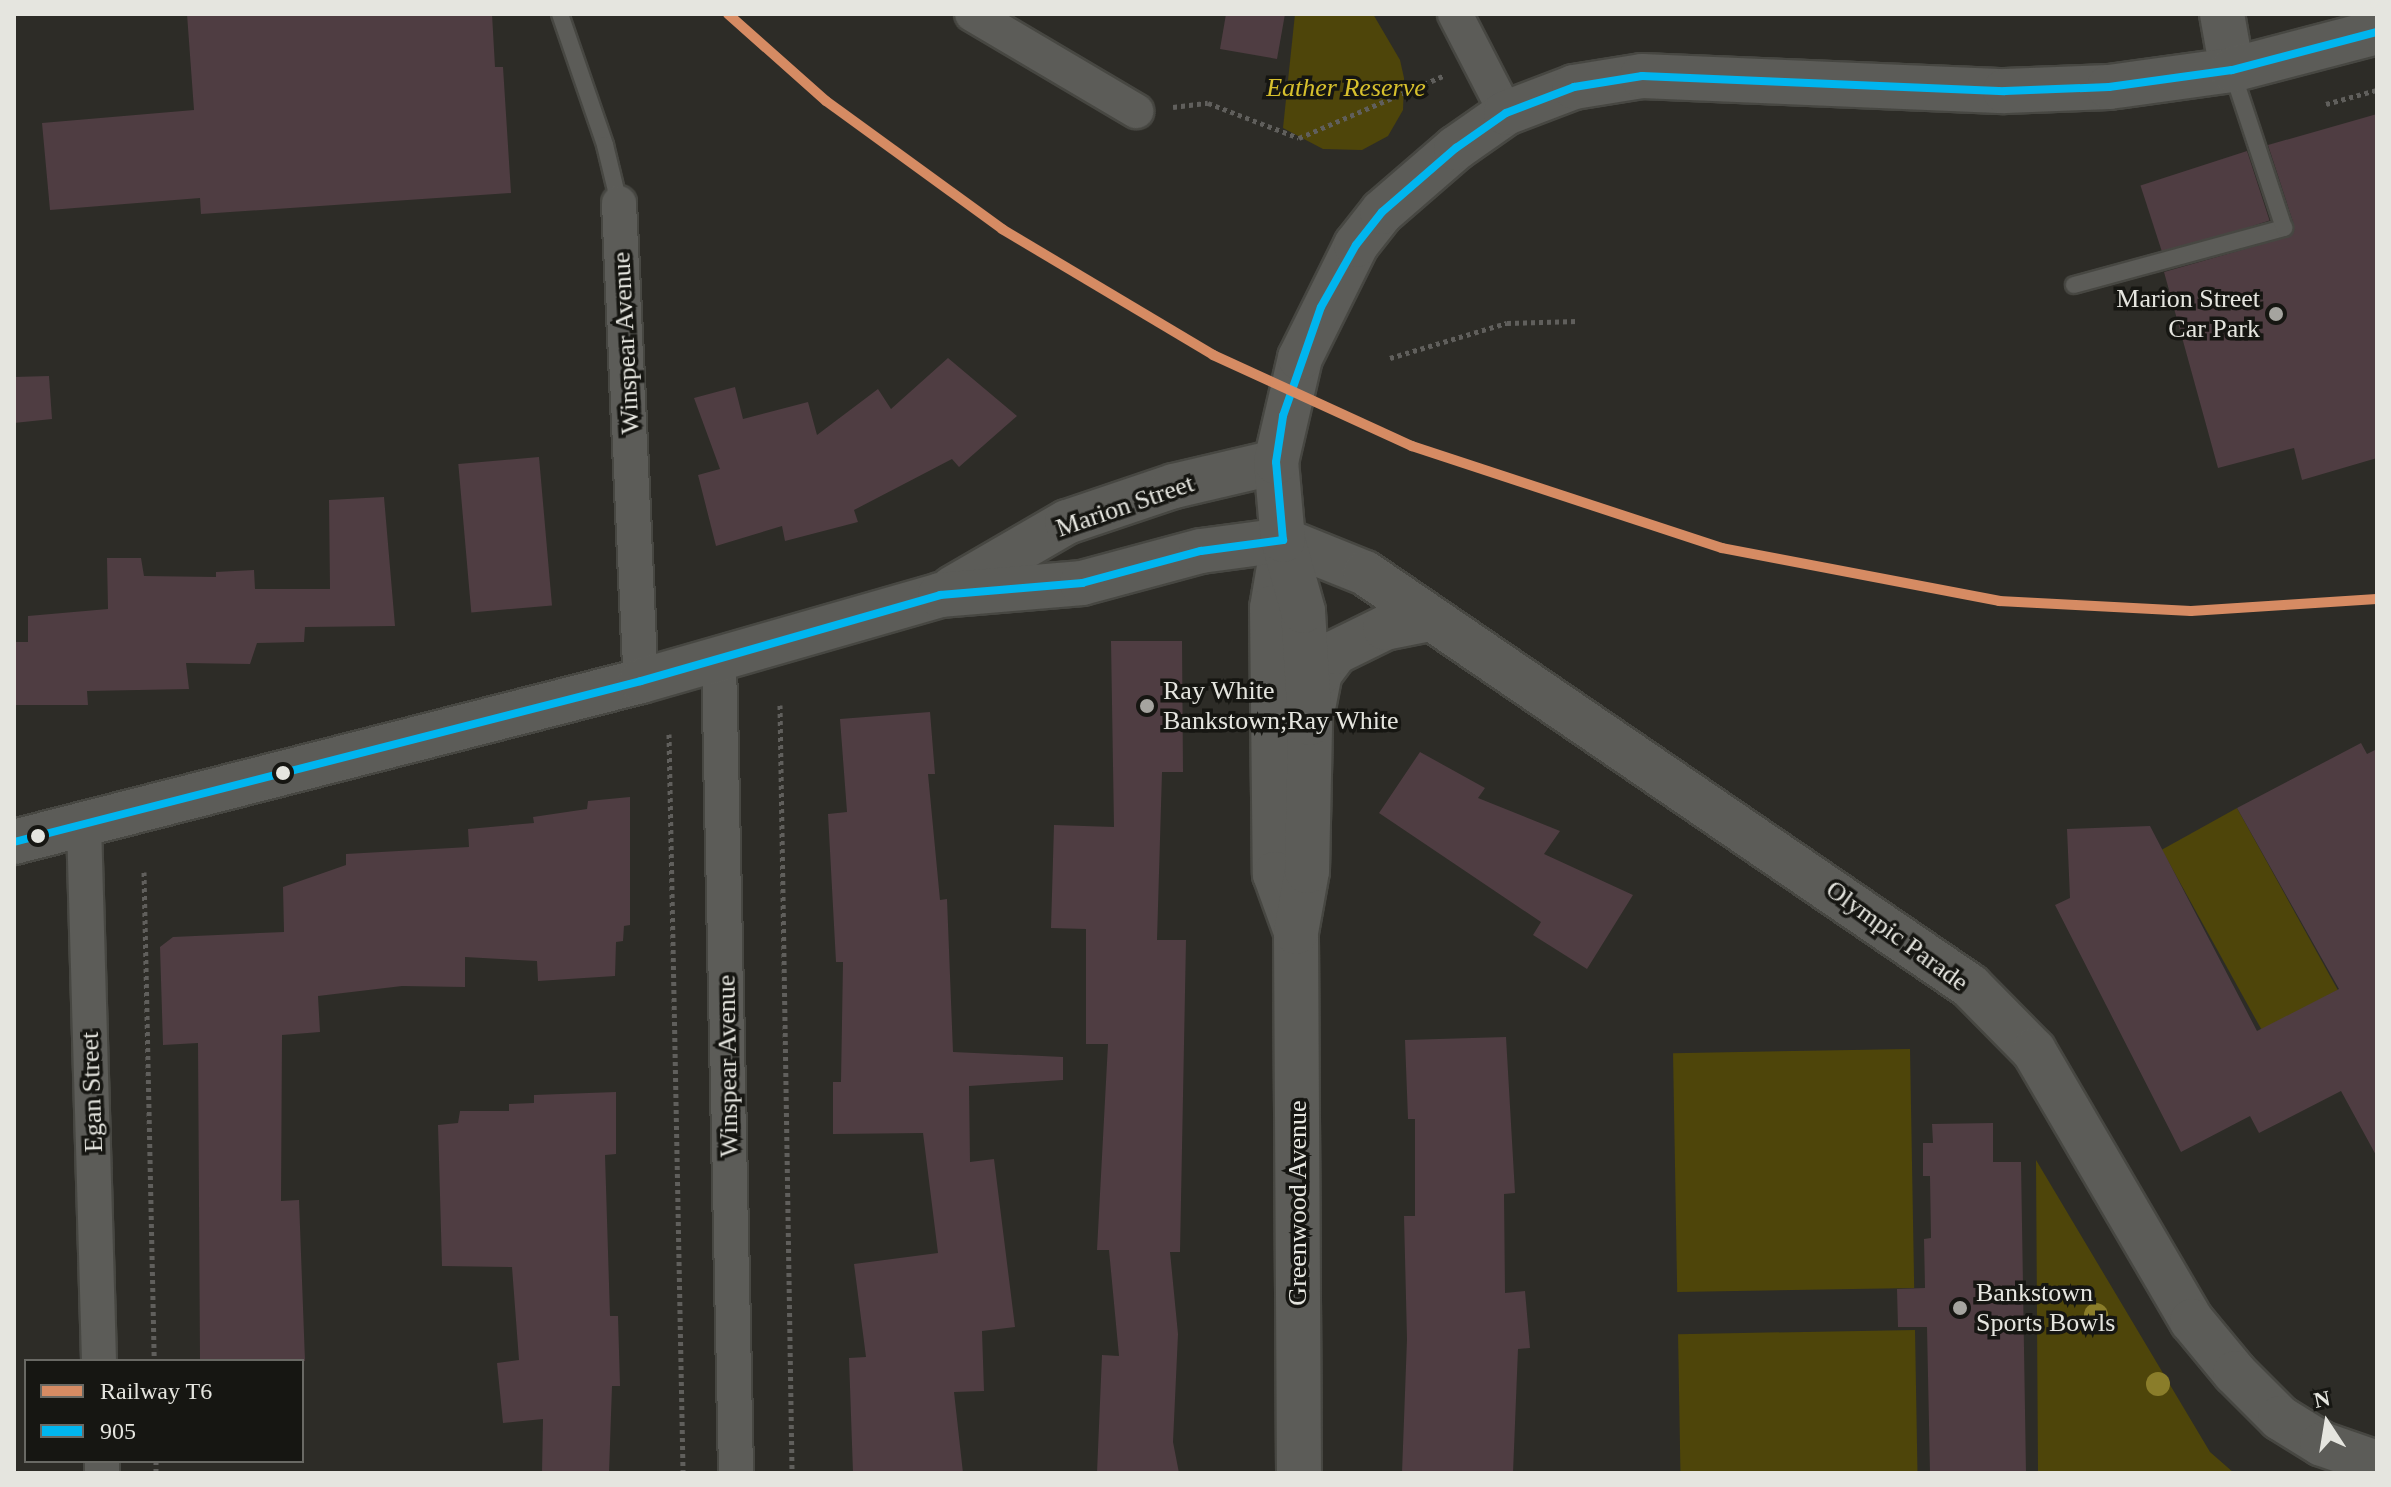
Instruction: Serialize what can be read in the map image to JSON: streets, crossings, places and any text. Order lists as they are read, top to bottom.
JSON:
{
  "streets": {
    "main road": ["Marion Street", "Olympic Parade", "Greenwood Avenue"],
    "street": ["Winspear Avenue", "Egan Street"]
  },
  "crossings": [
    ["Winspear Avenue", "Marion Street"],
    ["Marion Street", "Olympic Parade"],
    ["Marion Street", "Egan Street"],
    ["Marion Street", "Greenwood Avenue"],
    ["Olympic Parade", "Greenwood Avenue"]
  ],
  "parks": ["Eather Reserve"],
  "places": ["Marion Street Car Park", "Ray White Bankstown;Ray White", "Bankstown Sports Bowls"],
  "lines": ["rail line T6", "transit line 905"],
  "legend": ["Railway T6", "905"],
  "north": "top"
}
